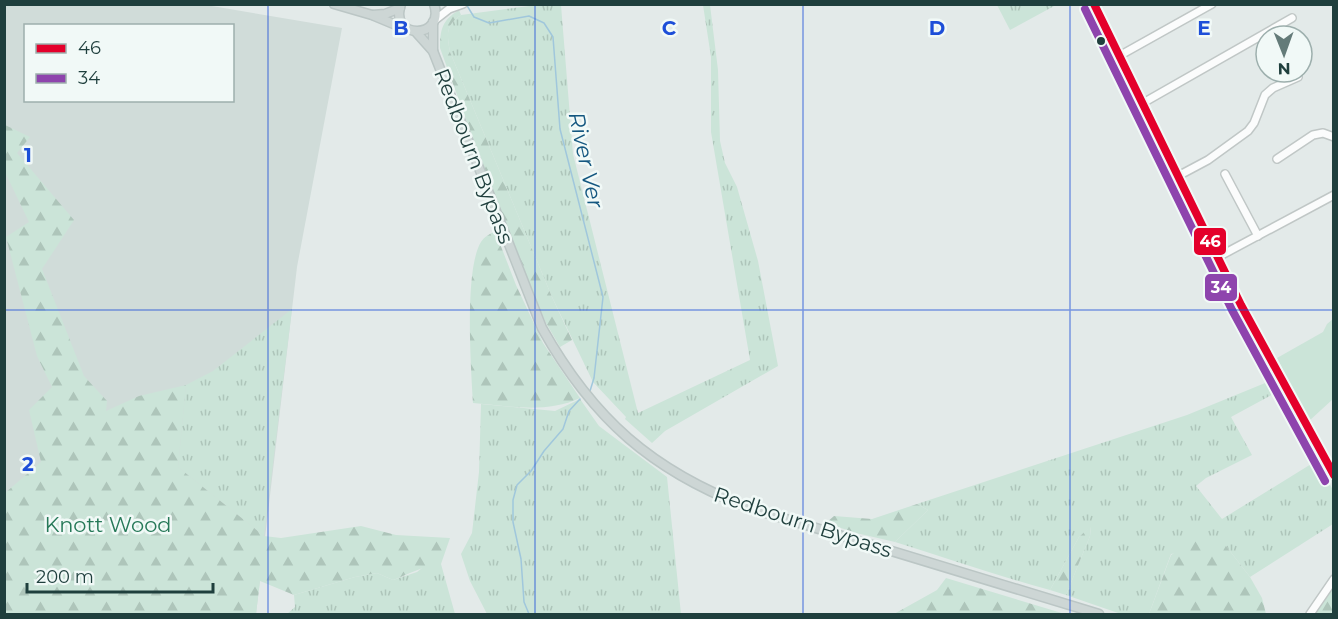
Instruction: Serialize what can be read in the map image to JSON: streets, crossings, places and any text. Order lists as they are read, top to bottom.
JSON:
{
  "streets": {
    "main road": ["Redbourn Bypass"]
  },
  "water": ["River Ver"],
  "parks": ["Knott Wood"],
  "lines": ["transit line 46", "transit line 34"],
  "legend": ["46", "34"],
  "scale_bar": "200 m",
  "north": "bottom",
  "grid": {
    "columns": [
      "B",
      "C",
      "D",
      "E"
    ],
    "rows": ["1", "2"]
  }
}
